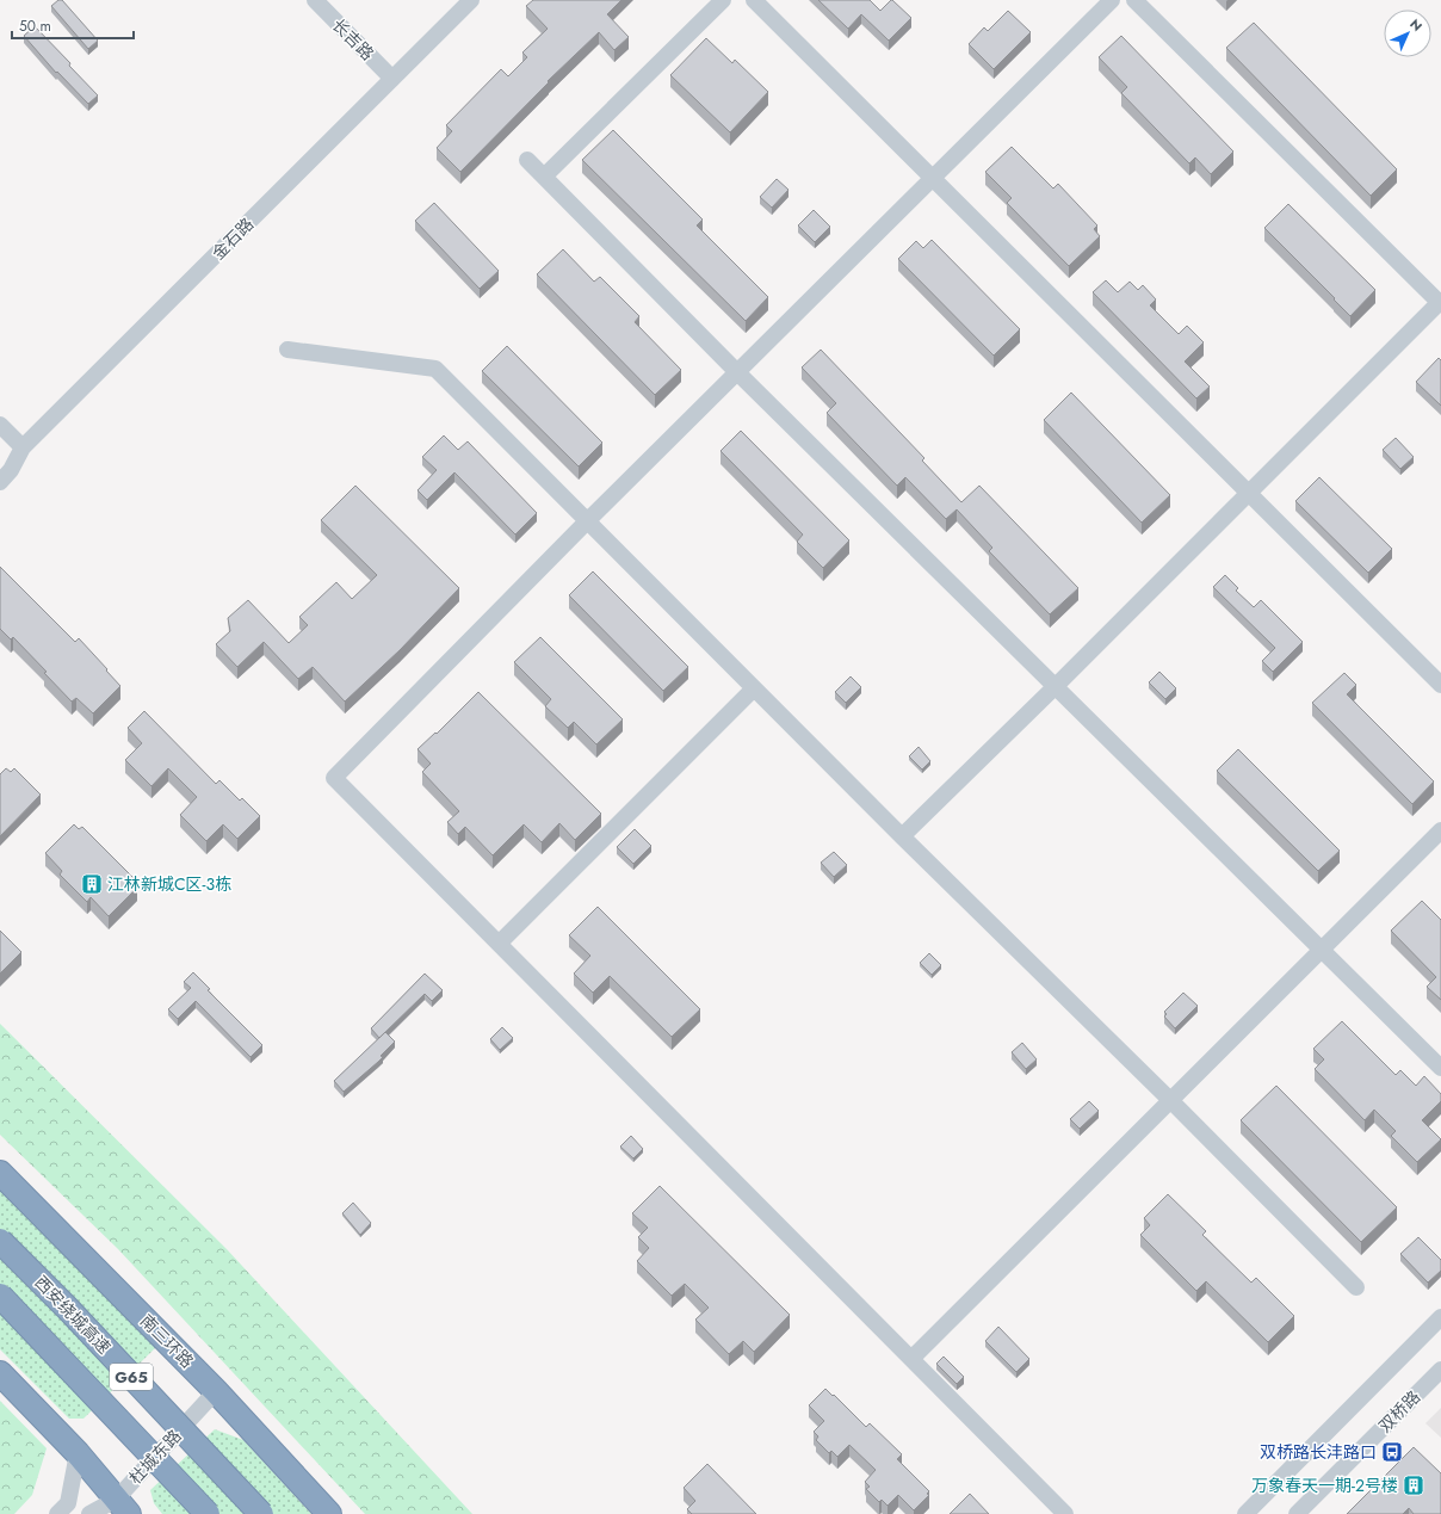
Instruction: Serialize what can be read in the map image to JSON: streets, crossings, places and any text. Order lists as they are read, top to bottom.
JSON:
{
  "streets": {
    "highway": ["西安绕城高速", "南三环路", "G65"],
    "street": [
      "长吉路",
      "金石路",
      "双桥路",
      "杜城东路"
    ]
  },
  "crossings": [
    ["长吉路", "金石路"],
    ["南三环路", "杜城东路"]
  ],
  "places": {
    "building": ["江林新城C区-3栋", "万象春天一期-2号楼"],
    "bus stop": ["双桥路长沣路口"]
  },
  "scale_bar": "50 m",
  "north": "top right"
}
